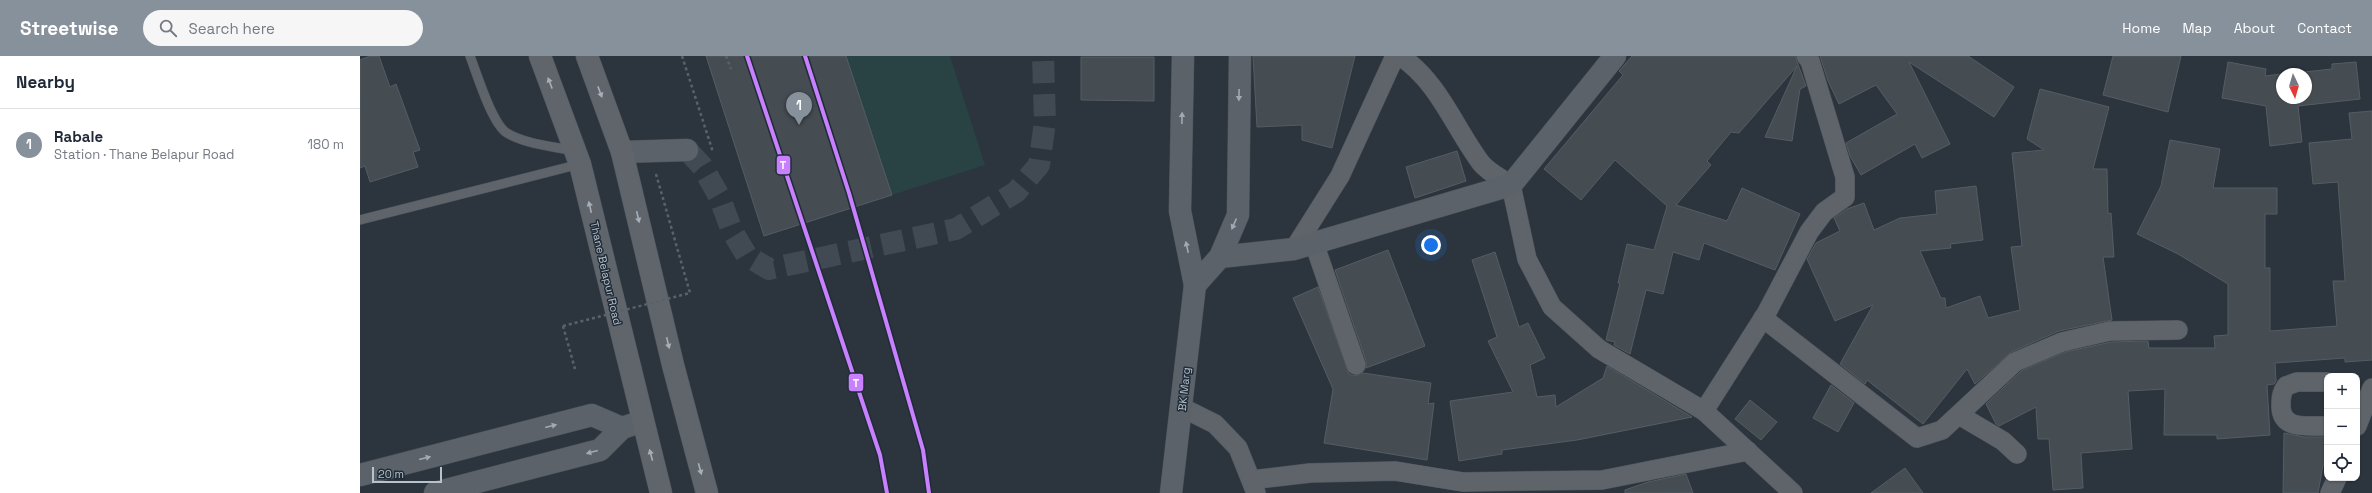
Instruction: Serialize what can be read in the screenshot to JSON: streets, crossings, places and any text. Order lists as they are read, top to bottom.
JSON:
{
  "streets": {
    "main road": ["Thane Belapur Road"],
    "street": ["BK Marg"]
  },
  "lines": ["transit line T"],
  "scale_bar": "20 m",
  "north": "bottom",
  "page": {
    "header": "Streetwise",
    "search": "Search here",
    "nav": [
      "Home",
      "Map",
      "About",
      "Contact"
    ],
    "heading": "Nearby",
    "pins": "1",
    "list": [
      {
        "mark": "1",
        "name": "Rabale",
        "note": "Station · Thane Belapur Road",
        "value": "180 m"
      }
    ],
    "map_buttons": ["+", "−"],
    "scale": "20 m"
  }
}
